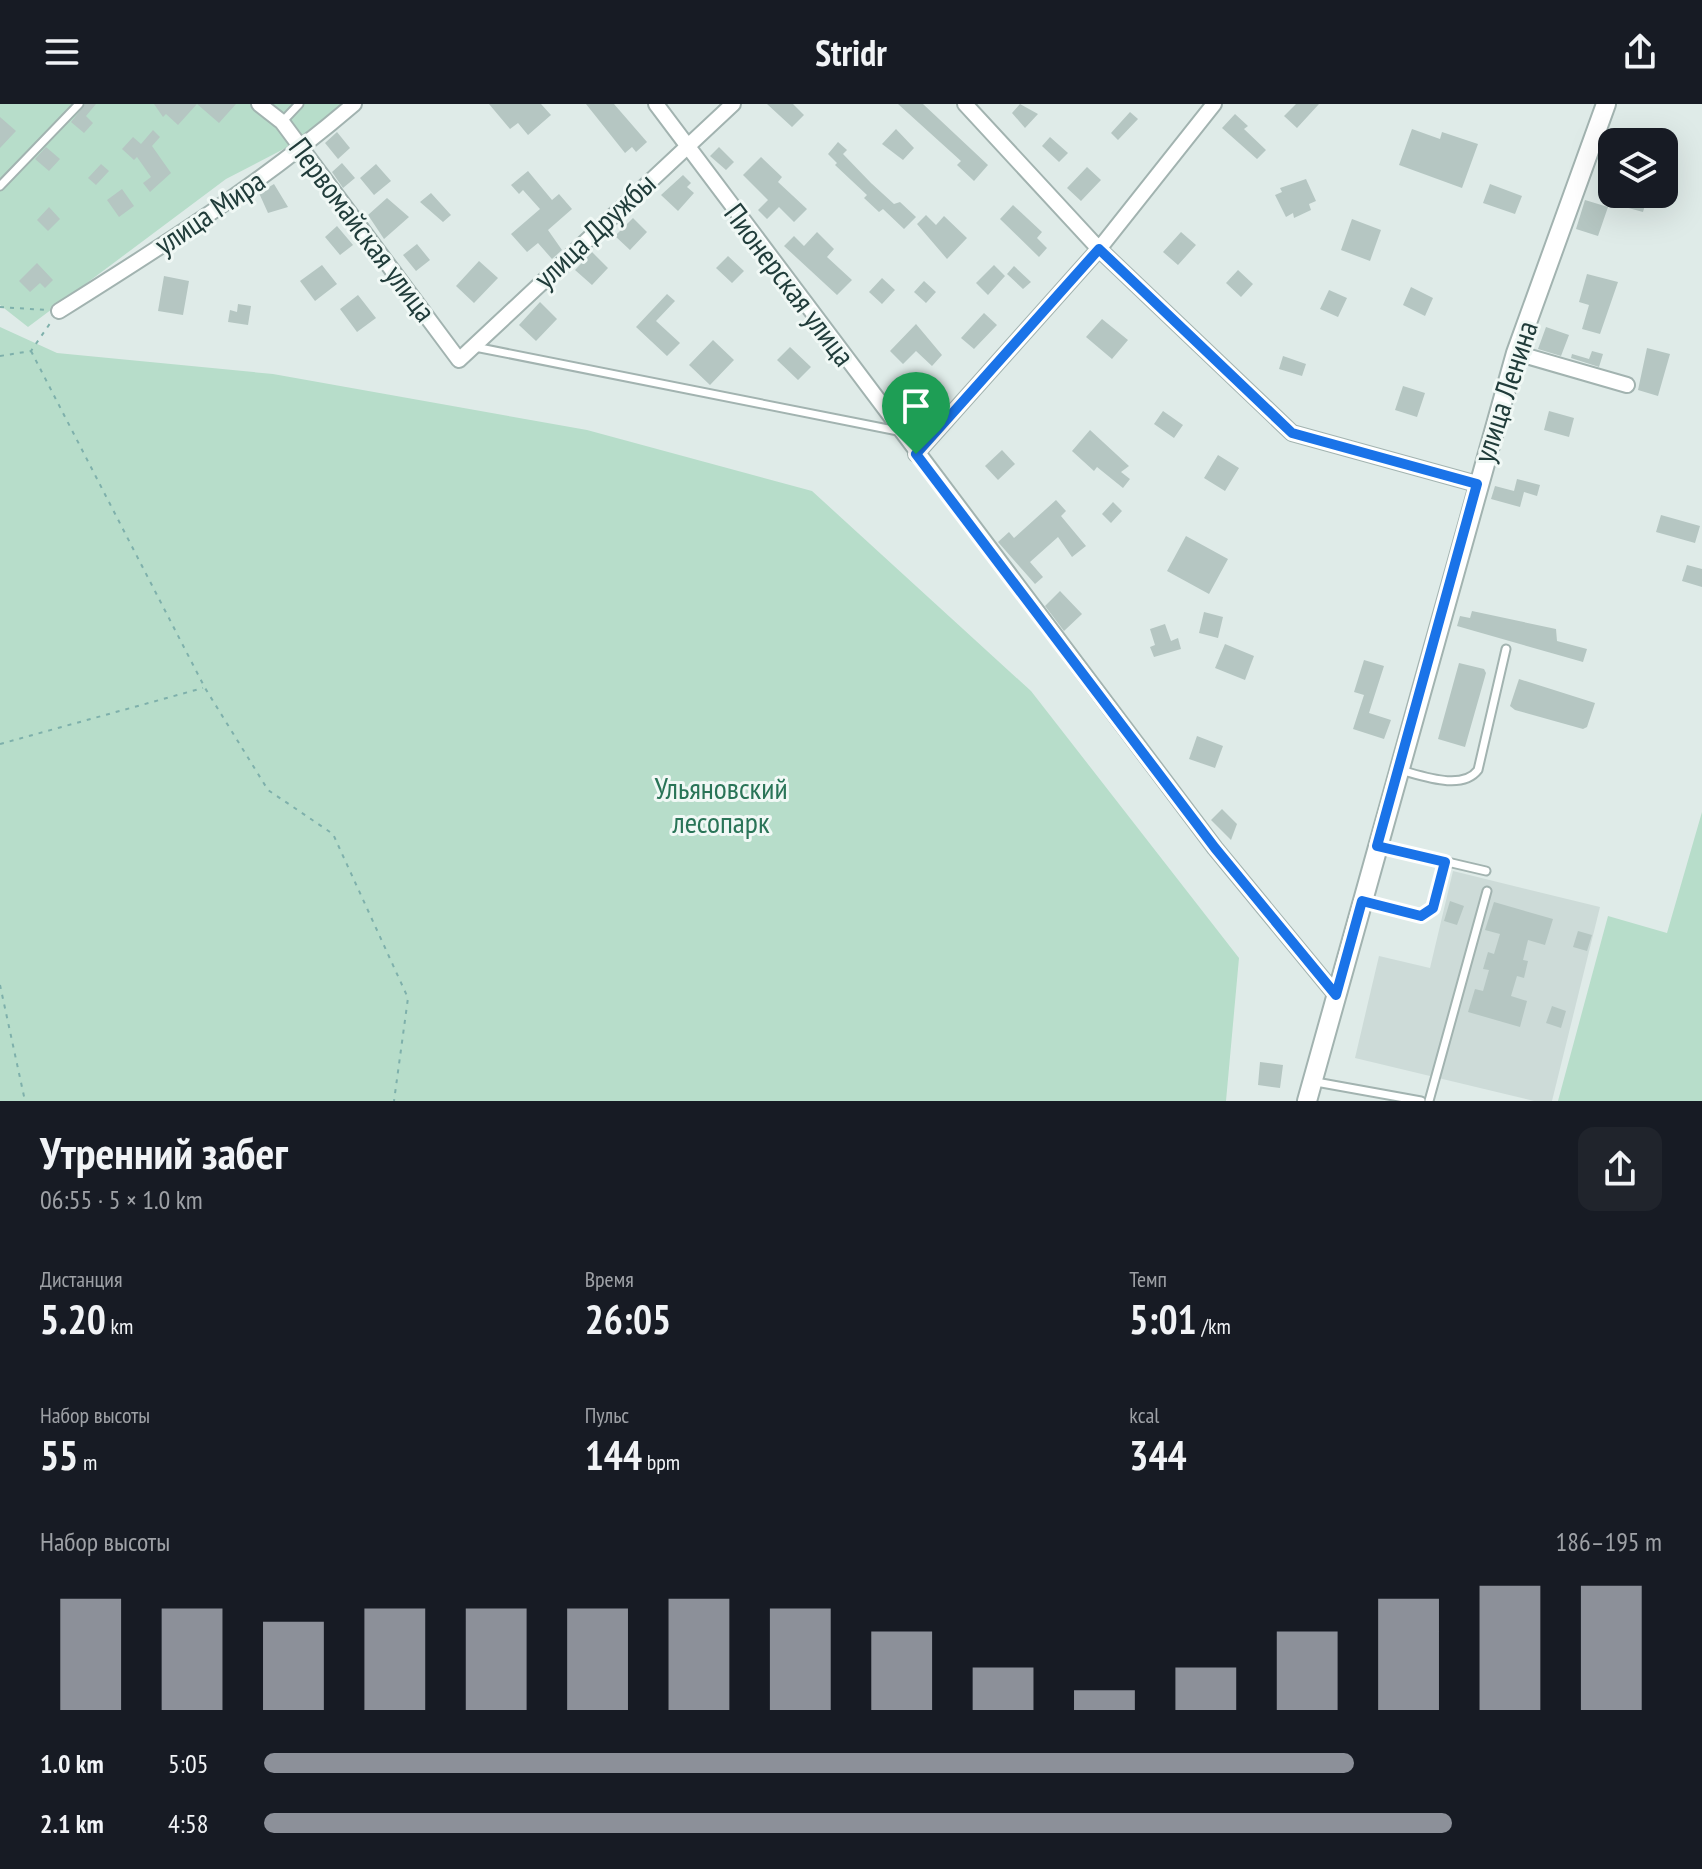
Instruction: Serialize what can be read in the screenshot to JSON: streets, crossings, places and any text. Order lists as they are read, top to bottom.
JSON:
{
  "streets": {
    "street": [
      "улица Мира",
      "Первомайская улица",
      "улица Дружбы",
      "Пионерская улица",
      "улица Ленина"
    ]
  },
  "crossings": [
    ["улица Мира", "Первомайская улица"],
    ["Первомайская улица", "улица Дружбы"],
    ["улица Дружбы", "Пионерская улица"],
    ["Пионерская улица", "улица Ленина"]
  ],
  "parks": ["Ульяновский лесопарк"],
  "page": {
    "header": "Stridr",
    "heading": ["Утренний забег", "06:55 · 5 × 1.0 km"],
    "stats": [
      ["Дистанция", "5.20 km"],
      ["Время", "26:05"],
      ["Темп", "5:01 /km"],
      ["Набор высоты", "55 m"],
      ["Пульс", "144 bpm"],
      ["kcal", "344"]
    ],
    "chart": ["Набор высоты", "186–195 m"],
    "list": [
      {
        "name": "1.0 km",
        "note": "5:05"
      },
      {
        "name": "2.1 km",
        "note": "4:58"
      }
    ]
  }
}
